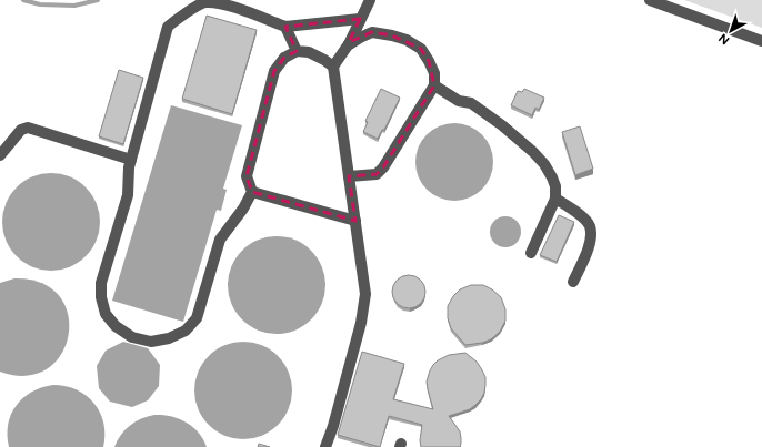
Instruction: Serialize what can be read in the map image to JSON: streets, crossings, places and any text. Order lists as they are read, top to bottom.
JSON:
{
  "north": "bottom left"
}
